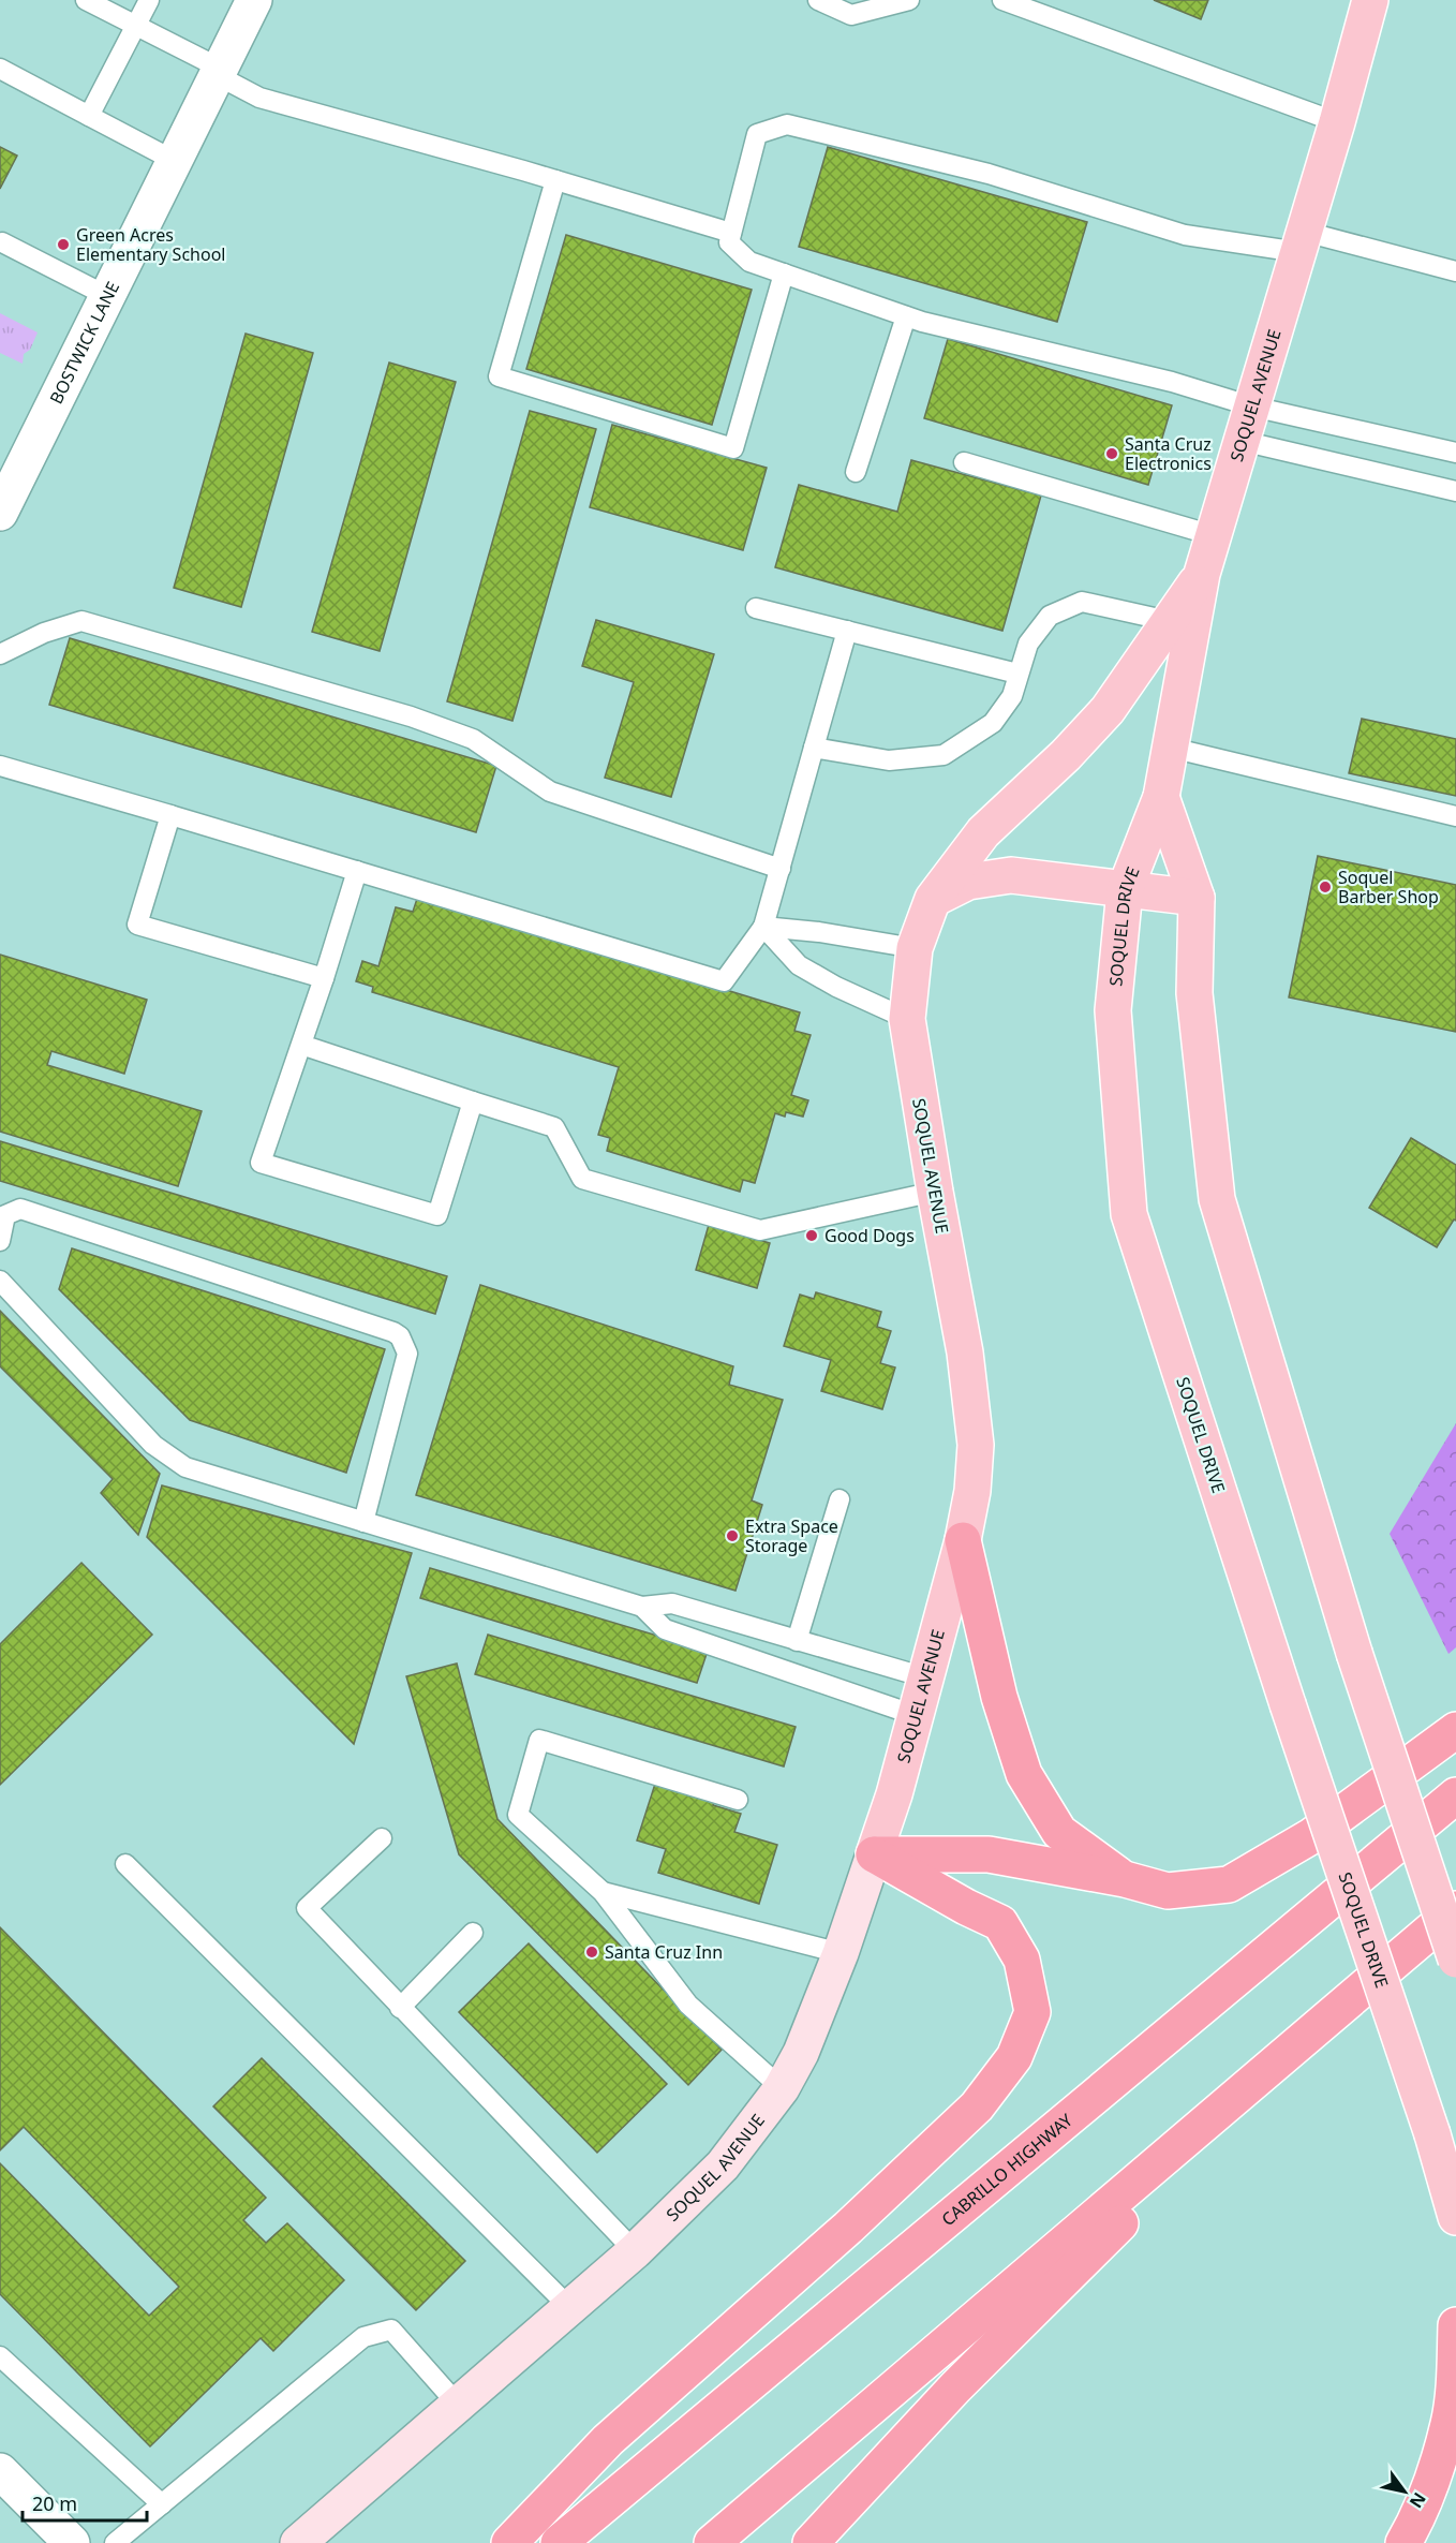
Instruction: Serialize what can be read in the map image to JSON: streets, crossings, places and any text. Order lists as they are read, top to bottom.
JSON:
{
  "streets": {
    "highway": ["CABRILLO HIGHWAY"],
    "main road": ["SOQUEL AVENUE", "SOQUEL DRIVE"],
    "street": ["BOSTWICK LANE"]
  },
  "crossings": [
    ["SOQUEL AVENUE", "SOQUEL DRIVE"]
  ],
  "places": [
    "Green Acres Elementary School",
    "Santa Cruz Electronics",
    "Soquel Barber Shop",
    "Good Dogs",
    "Extra Space Storage",
    "Santa Cruz Inn"
  ],
  "scale_bar": "20 m",
  "north": "bottom right"
}
